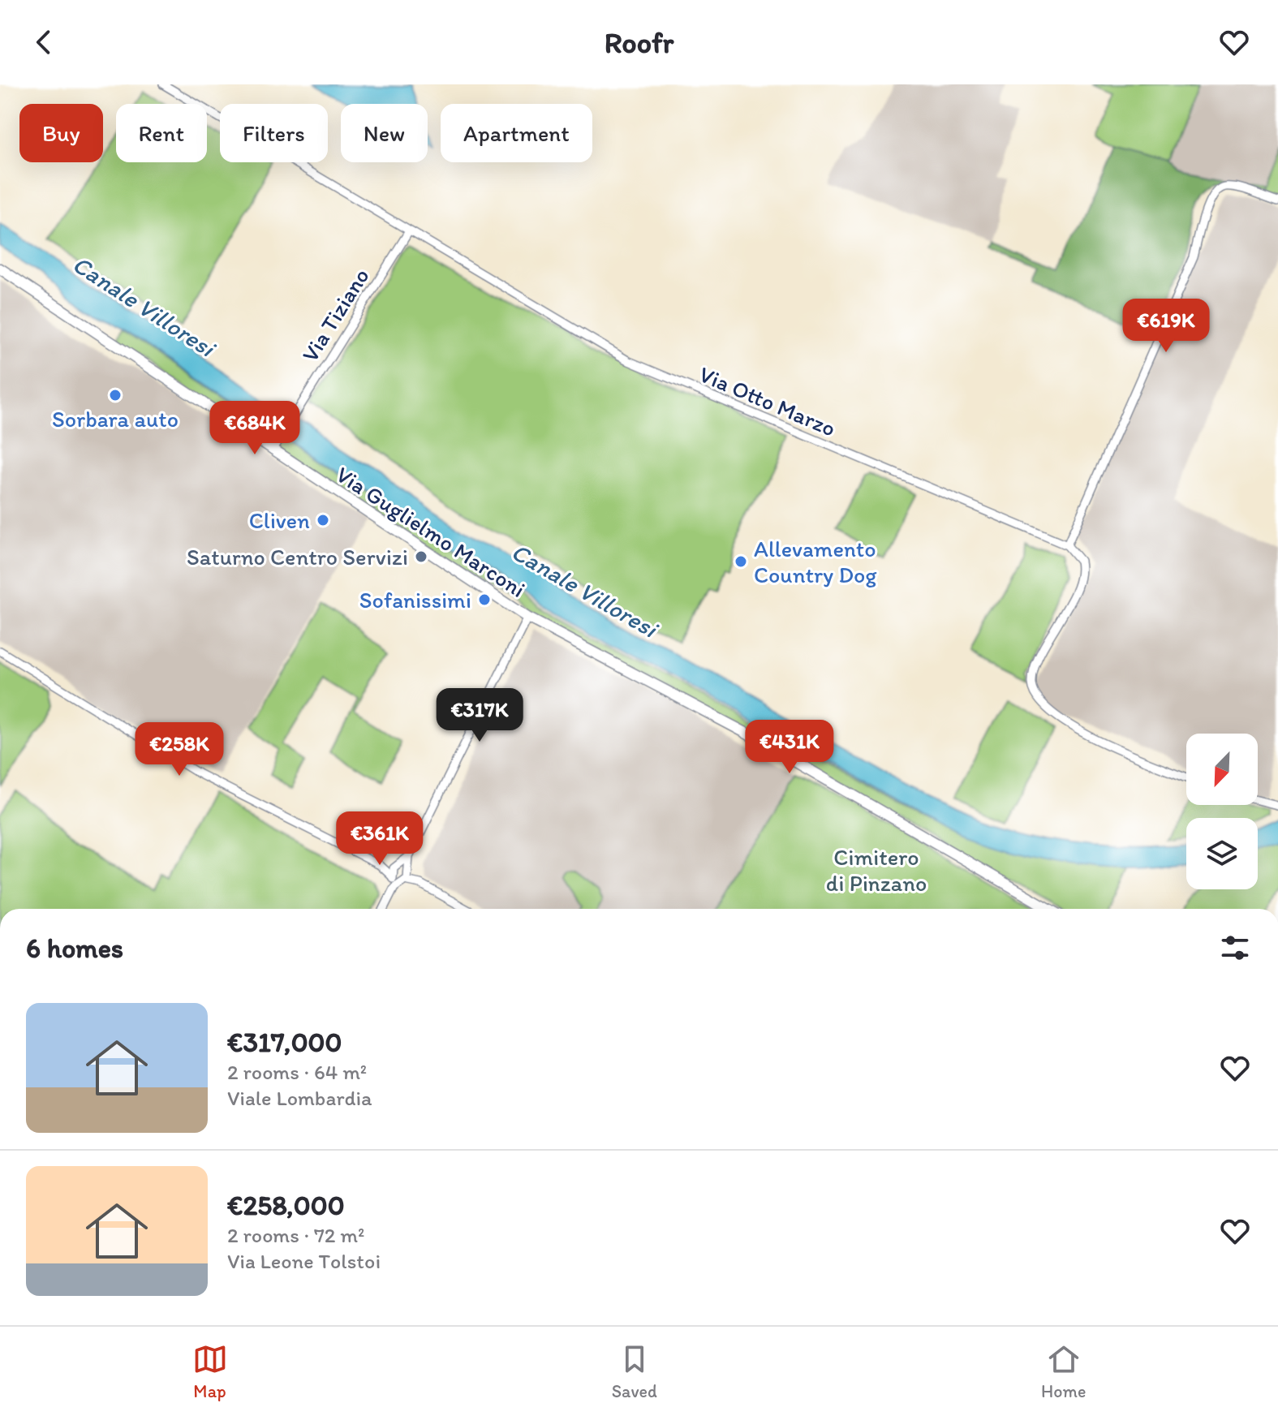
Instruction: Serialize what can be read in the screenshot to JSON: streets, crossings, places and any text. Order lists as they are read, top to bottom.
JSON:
{
  "streets": {
    "street": ["Via Tiziano", "Via Otto Marzo", "Via Guglielmo Marconi"]
  },
  "crossings": [
    ["Via Tiziano", "Via Otto Marzo"],
    ["Via Tiziano", "Via Guglielmo Marconi"]
  ],
  "water": ["Canale Villoresi"],
  "parks": ["Cimitero di Pinzano"],
  "places": [
    "Sorbara auto",
    "Cliven",
    "Saturno Centro Servizi",
    "Allevamento Country Dog",
    "Sofanissimi"
  ],
  "north": "bottom left",
  "page": {
    "header": "Roofr",
    "chip": [
      "Buy",
      "Rent",
      "Filters",
      "New",
      "Apartment"
    ],
    "price": [
      "€619K",
      "€684K",
      "€317K",
      "€431K",
      "€258K",
      "€361K"
    ],
    "heading": "6 homes",
    "list": [
      {
        "name": "€317,000",
        "note": "2 rooms · 64 m² · Viale Lombardia"
      },
      {
        "name": "€258,000",
        "note": "2 rooms · 72 m² · Via Leone Tolstoi"
      }
    ],
    "tabs": ["Map", "Saved", "Home"]
  }
}
